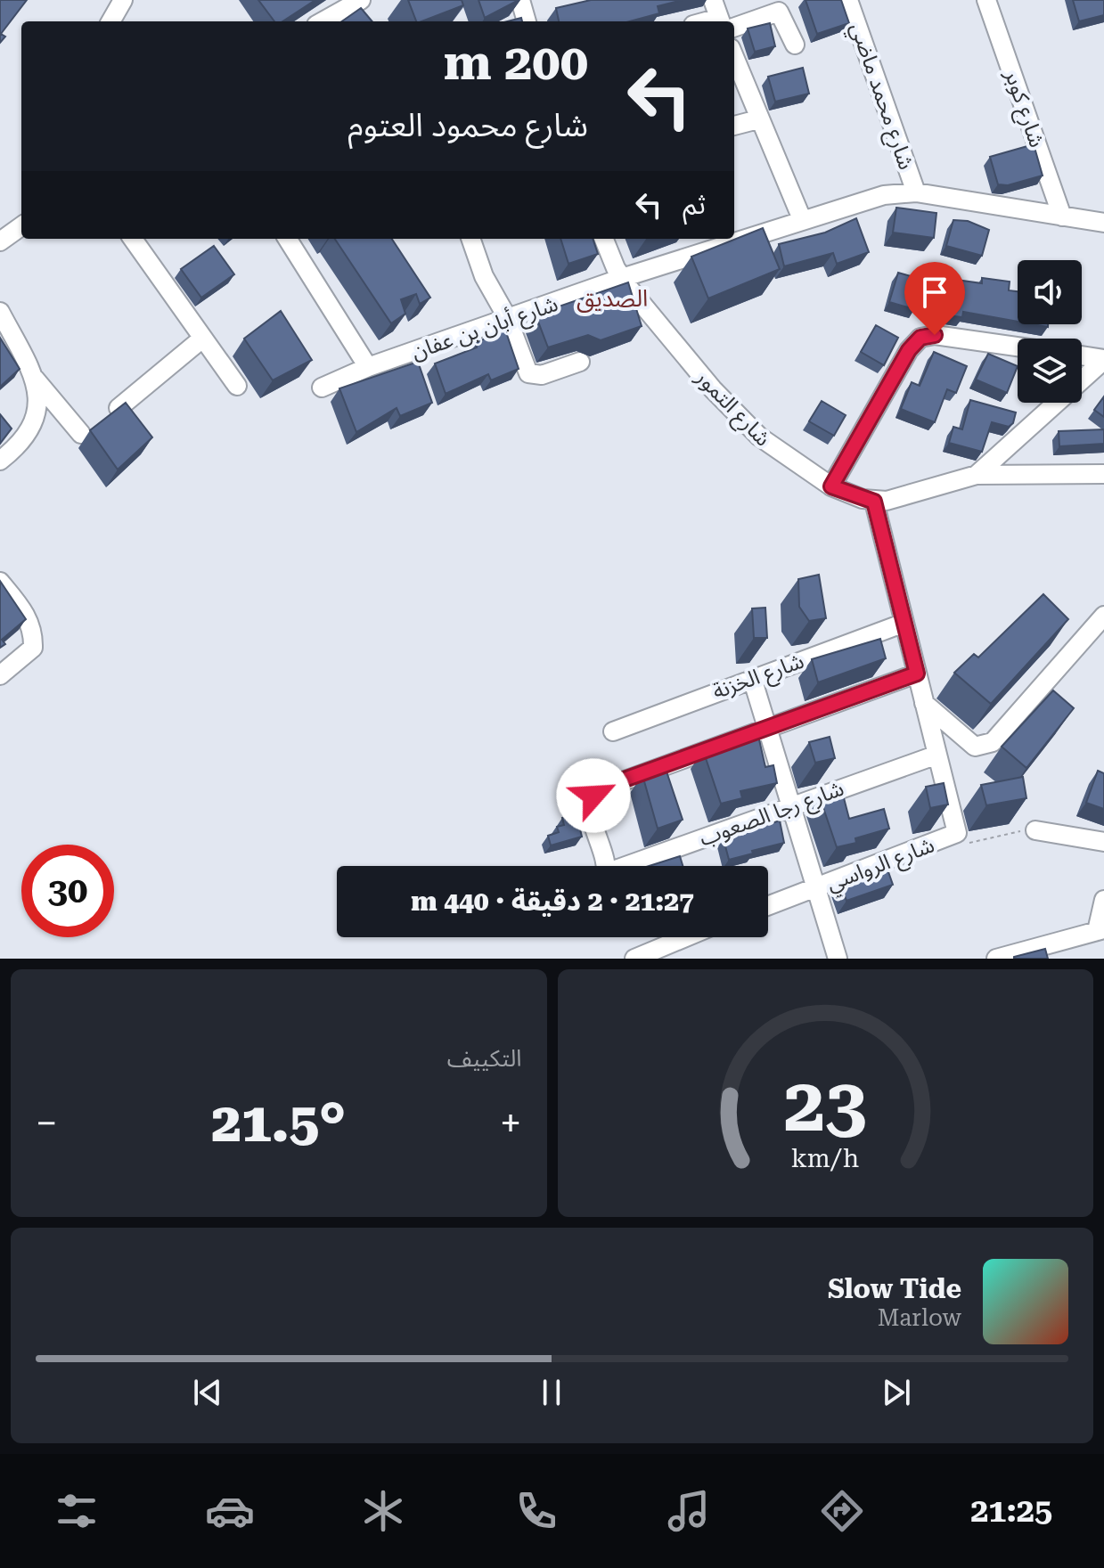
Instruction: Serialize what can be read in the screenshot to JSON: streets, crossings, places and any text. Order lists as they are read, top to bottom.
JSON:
{
  "streets": {
    "street": [
      "شارع محمد ماضي",
      "شارع كوبر",
      "شارع أبان بن عفان",
      "شارع التمور",
      "شارع الخزنة",
      "شارع رجا الصعوب",
      "شارع الرواسي"
    ]
  },
  "crossings": [
    ["شارع محمد ماضي", "شارع أبان بن عفان"],
    ["شارع كوبر", "شارع أبان بن عفان"],
    ["شارع أبان بن عفان", "شارع التمور"],
    ["شارع التمور", "شارع الرواسي"],
    ["شارع الخزنة", "شارع الرواسي"],
    ["شارع رجا الصعوب", "شارع الرواسي"]
  ],
  "districts": ["الصديق"],
  "page": {
    "turn": ["200 m", "شارع محمود العتوم"],
    "then": "ثم",
    "limit": "30",
    "trip": "21:27 · 2 دقيقة · 440 m",
    "tile": "التكييف",
    "heat": ["−", "21.5°", "+"],
    "song": ["Slow Tide", "Marlow"],
    "tabs": "21:25",
    "gauge": ["23", "km/h"]
  }
}
